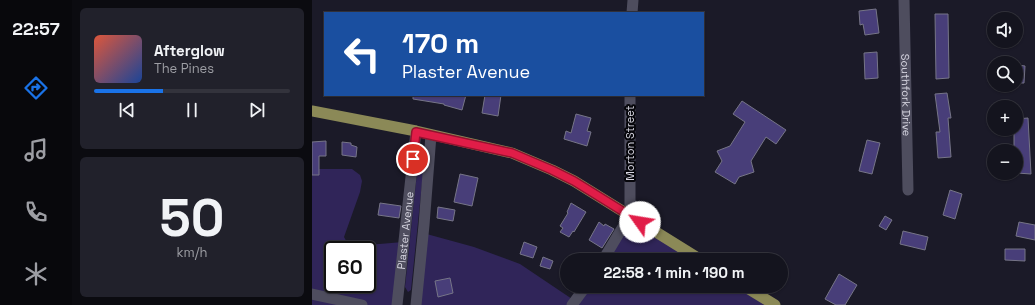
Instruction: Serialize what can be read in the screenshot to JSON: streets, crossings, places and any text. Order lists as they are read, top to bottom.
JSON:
{
  "streets": {
    "street": ["Southfork Drive", "Morton Street", "Plaster Avenue"]
  },
  "page": {
    "tabs": "22:57",
    "map_buttons": ["+", "−"],
    "turn": ["170 m", "Plaster Avenue"],
    "song": ["Afterglow", "The Pines"],
    "tile": ["50", "km/h"],
    "limit": "60",
    "trip": "22:58 · 1 min · 190 m"
  }
}
